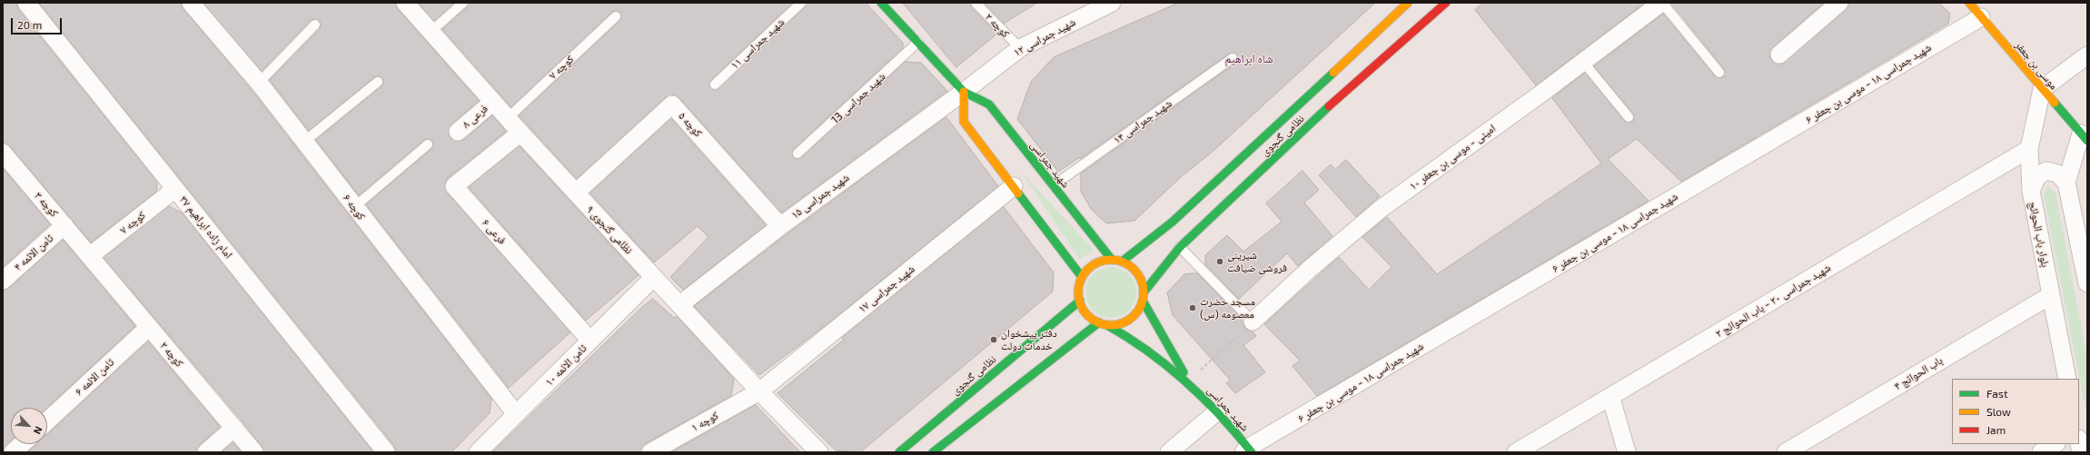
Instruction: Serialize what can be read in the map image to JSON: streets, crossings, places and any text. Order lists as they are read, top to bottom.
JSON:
{
  "streets": {
    "street": [
      "کوچه ۲",
      "شهید جمراسی ۱۲",
      "موسی بن جعفر",
      "کوچه ۷",
      "شهید جمراسی ۱۸ - موسی بن جعفر ۶",
      "فرعی ۸",
      "کوچه ۵",
      "نظامی گنجوی",
      "امینی - موسی بن جعفر ۱۰",
      "شهید جمراسی",
      "شهید جمراسی ۱۵",
      "کوچه ۳",
      "کوچه ۶",
      "امام زاده ابراهیم ۳۷",
      "نظامی گنجوی ۹",
      "فرعی ۶",
      "بلوار باب الحوائج",
      "ثامن الائمه ۴",
      "شهید جمراسی ۱۷",
      "شهید جمراسی ۲۰ - باب الحوائج ۲",
      "ثامن الائمه ۱۰",
      "باب الحوائج ۴",
      "ثامن الائمه ۶",
      "کوچه ۱"
    ],
    "lane": ["شهید جمراسی ۱۱", "شهید جمراسی 13", "شهید جمراسی ۱۴"]
  },
  "crossings": [
    ["کوچه ۲", "شهید جمراسی ۱۲"],
    ["کوچه ۲", "کوچه ۷"],
    ["کوچه ۲", "کوچه ۳"],
    ["کوچه ۲", "ثامن الائمه ۶"],
    ["شهید جمراسی ۱۲", "شهید جمراسی"],
    ["شهید جمراسی ۱۲", "شهید جمراسی ۱۵"],
    ["موسی بن جعفر", "شهید جمراسی ۱۸ - موسی بن جعفر ۶"],
    ["موسی بن جعفر", "بلوار باب الحوائج"],
    ["کوچه ۷", "کوچه ۳"],
    ["کوچه ۷", "امام زاده ابراهیم ۳۷"],
    ["کوچه ۷", "نظامی گنجوی ۹"],
    ["شهید جمراسی ۱۸ - موسی بن جعفر ۶", "شهید جمراسی"],
    ["شهید جمراسی 13", "شهید جمراسی"],
    ["فرعی ۸", "نظامی گنجوی ۹"],
    ["شهید جمراسی ۱۴", "شهید جمراسی"],
    ["کوچه ۵", "شهید جمراسی ۱۵"],
    ["کوچه ۵", "نظامی گنجوی ۹"],
    ["نظامی گنجوی", "شهید جمراسی"],
    ["شهید جمراسی", "شهید جمراسی ۱۵"],
    ["شهید جمراسی ۱۵", "نظامی گنجوی ۹"],
    ["کوچه ۳", "ثامن الائمه ۴"],
    ["کوچه ۶", "ثامن الائمه ۱۰"],
    ["نظامی گنجوی ۹", "فرعی ۶"],
    ["نظامی گنجوی ۹", "شهید جمراسی ۱۷"],
    ["نظامی گنجوی ۹", "ثامن الائمه ۱۰"],
    ["نظامی گنجوی ۹", "کوچه ۱"],
    ["فرعی ۶", "ثامن الائمه ۱۰"],
    ["بلوار باب الحوائج", "شهید جمراسی ۲۰ - باب الحوائج ۲"],
    ["بلوار باب الحوائج", "باب الحوائج ۴"],
    ["شهید جمراسی ۱۷", "کوچه ۱"]
  ],
  "districts": ["شاه ابراهیم"],
  "places": ["شیرینی فروشی ضیافت", "مسجد حضرت معصومه (س)", "دفتر پیشخوان خدمات دولت"],
  "legend": ["Fast", "Slow", "Jam"],
  "scale_bar": "20 m",
  "north": "bottom right"
}
